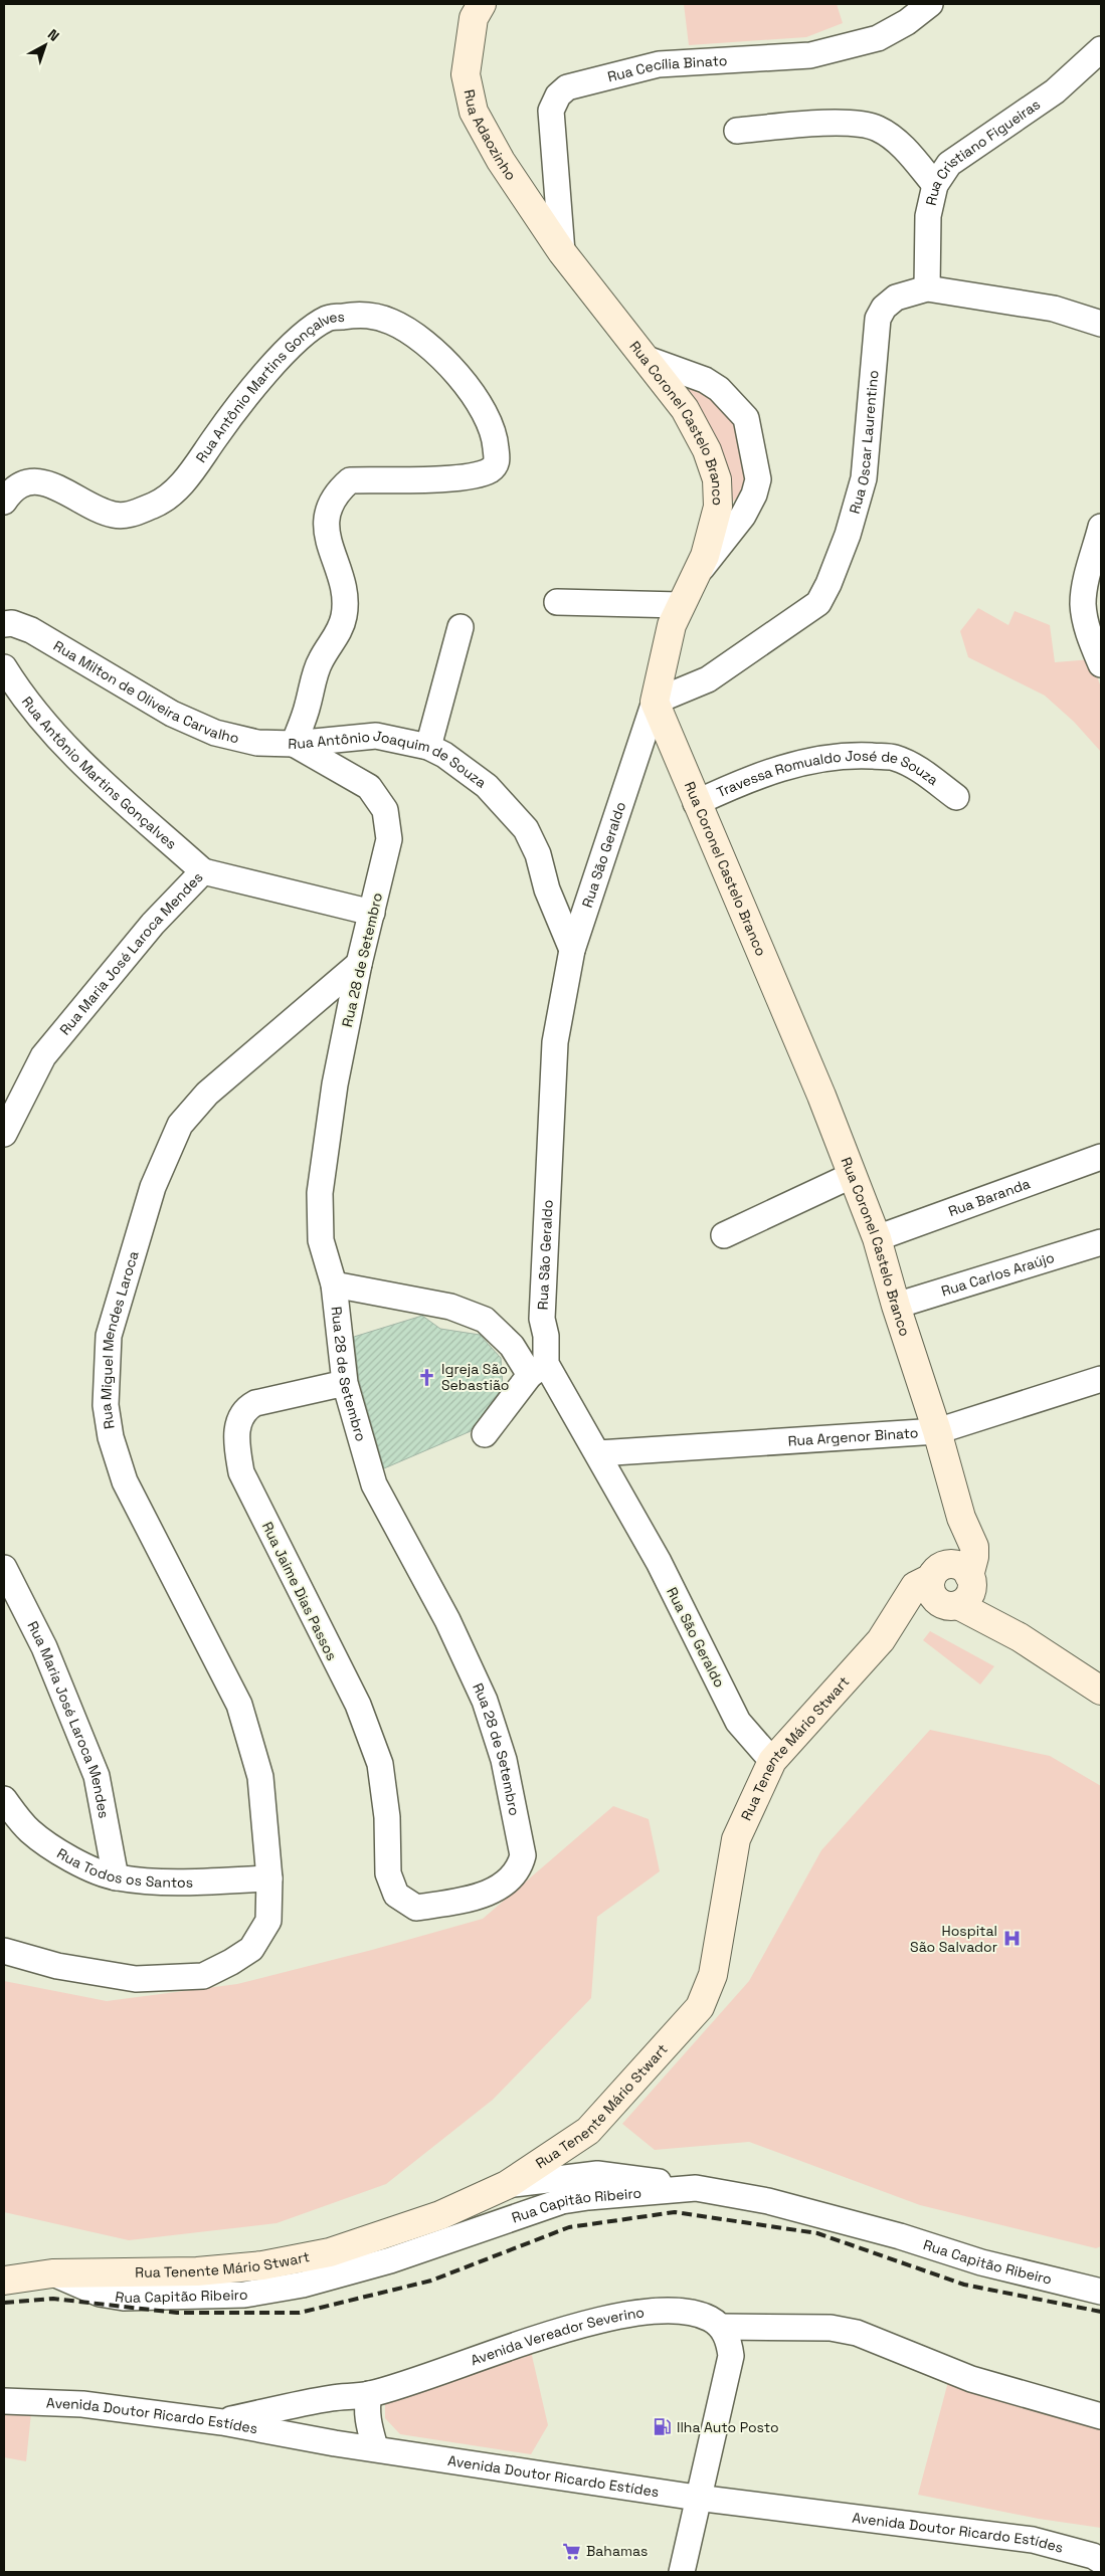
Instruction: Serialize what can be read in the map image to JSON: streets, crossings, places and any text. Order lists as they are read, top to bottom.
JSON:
{
  "streets": {
    "main road": ["Rua Adaozinho", "Rua Coronel Castelo Branco", "Rua Tenente Mário Stwart"],
    "street": [
      "Rua Cecília Binato",
      "Rua Cristiano Figueiras",
      "Rua Antônio Martins Gonçalves",
      "Rua Oscar Laurentino",
      "Rua Milton de Oliveira Carvalho",
      "Rua Antônio Joaquim de Souza",
      "Travessa Romualdo José de Souza",
      "Rua São Geraldo",
      "Rua Maria José Laroca Mendes",
      "Rua 28 de Setembro",
      "Rua Baranda",
      "Rua Carlos Araújo",
      "Rua Miguel Mendes Laroca",
      "Rua Argenor Binato",
      "Rua Jaime Dias Passos",
      "Rua Todos os Santos",
      "Rua Capitão Ribeiro",
      "Avenida Vereador Severino",
      "Avenida Doutor Ricardo Estídes"
    ]
  },
  "crossings": [
    ["Rua Cecília Binato", "Rua Adaozinho"],
    ["Rua Cecília Binato", "Rua Coronel Castelo Branco"],
    ["Rua Adaozinho", "Rua Coronel Castelo Branco"],
    ["Rua Cristiano Figueiras", "Rua Oscar Laurentino"],
    ["Rua Antônio Martins Gonçalves", "Rua Antônio Joaquim de Souza"],
    ["Rua Antônio Martins Gonçalves", "Rua Maria José Laroca Mendes"],
    ["Rua Coronel Castelo Branco", "Rua Oscar Laurentino"],
    ["Rua Coronel Castelo Branco", "Travessa Romualdo José de Souza"],
    ["Rua Coronel Castelo Branco", "Rua São Geraldo"],
    ["Rua Coronel Castelo Branco", "Rua Baranda"],
    ["Rua Coronel Castelo Branco", "Rua Carlos Araújo"],
    ["Rua Coronel Castelo Branco", "Rua Argenor Binato"],
    ["Rua Coronel Castelo Branco", "Rua Tenente Mário Stwart"],
    ["Rua Oscar Laurentino", "Rua São Geraldo"],
    ["Rua Milton de Oliveira Carvalho", "Rua Antônio Joaquim de Souza"],
    ["Rua Milton de Oliveira Carvalho", "Rua 28 de Setembro"],
    ["Rua Antônio Joaquim de Souza", "Rua São Geraldo"],
    ["Rua Antônio Joaquim de Souza", "Rua 28 de Setembro"],
    ["Rua São Geraldo", "Rua Argenor Binato"],
    ["Rua São Geraldo", "Rua Tenente Mário Stwart"],
    ["Rua Maria José Laroca Mendes", "Rua 28 de Setembro"],
    ["Rua Maria José Laroca Mendes", "Rua Todos os Santos"],
    ["Rua 28 de Setembro", "Rua Miguel Mendes Laroca"],
    ["Rua 28 de Setembro", "Rua Jaime Dias Passos"],
    ["Rua Miguel Mendes Laroca", "Rua Todos os Santos"],
    ["Rua Tenente Mário Stwart", "Rua Capitão Ribeiro"],
    ["Avenida Vereador Severino", "Avenida Doutor Ricardo Estídes"]
  ],
  "places": {
    "church": ["Igreja São Sebastião"],
    "hospital": ["Hospital São Salvador"],
    "fuel station": ["Ilha Auto Posto"],
    "supermarket": ["Bahamas"]
  },
  "north": "top right"
}
